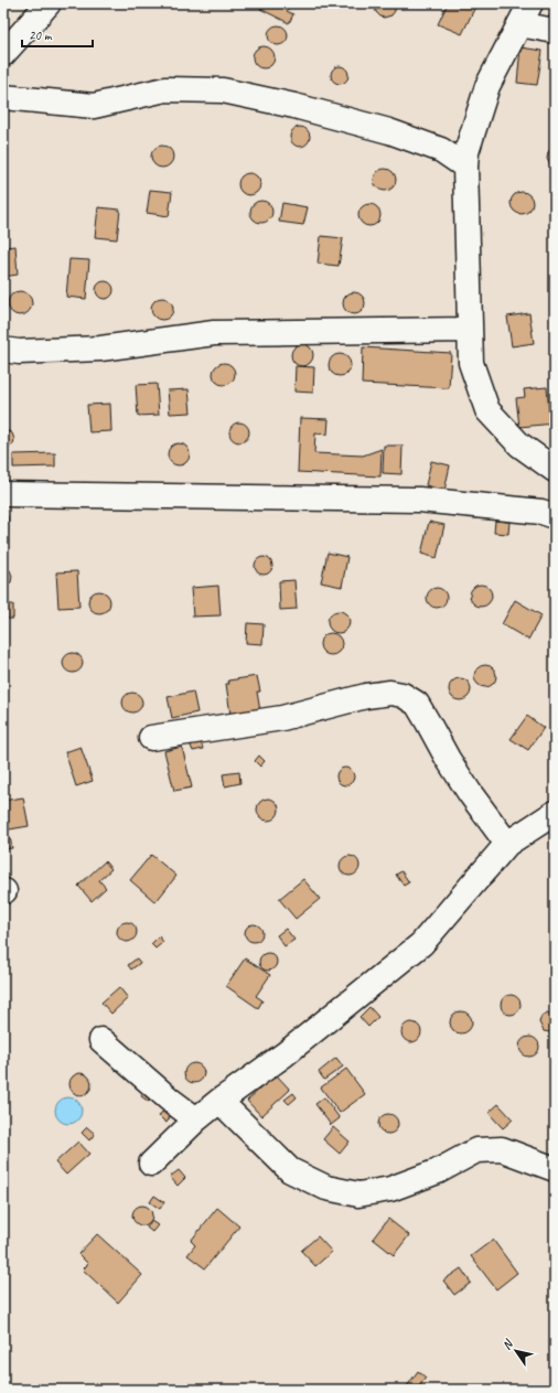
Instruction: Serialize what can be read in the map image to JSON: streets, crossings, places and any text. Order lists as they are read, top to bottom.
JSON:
{
  "scale_bar": "20 m",
  "north": "top left"
}
